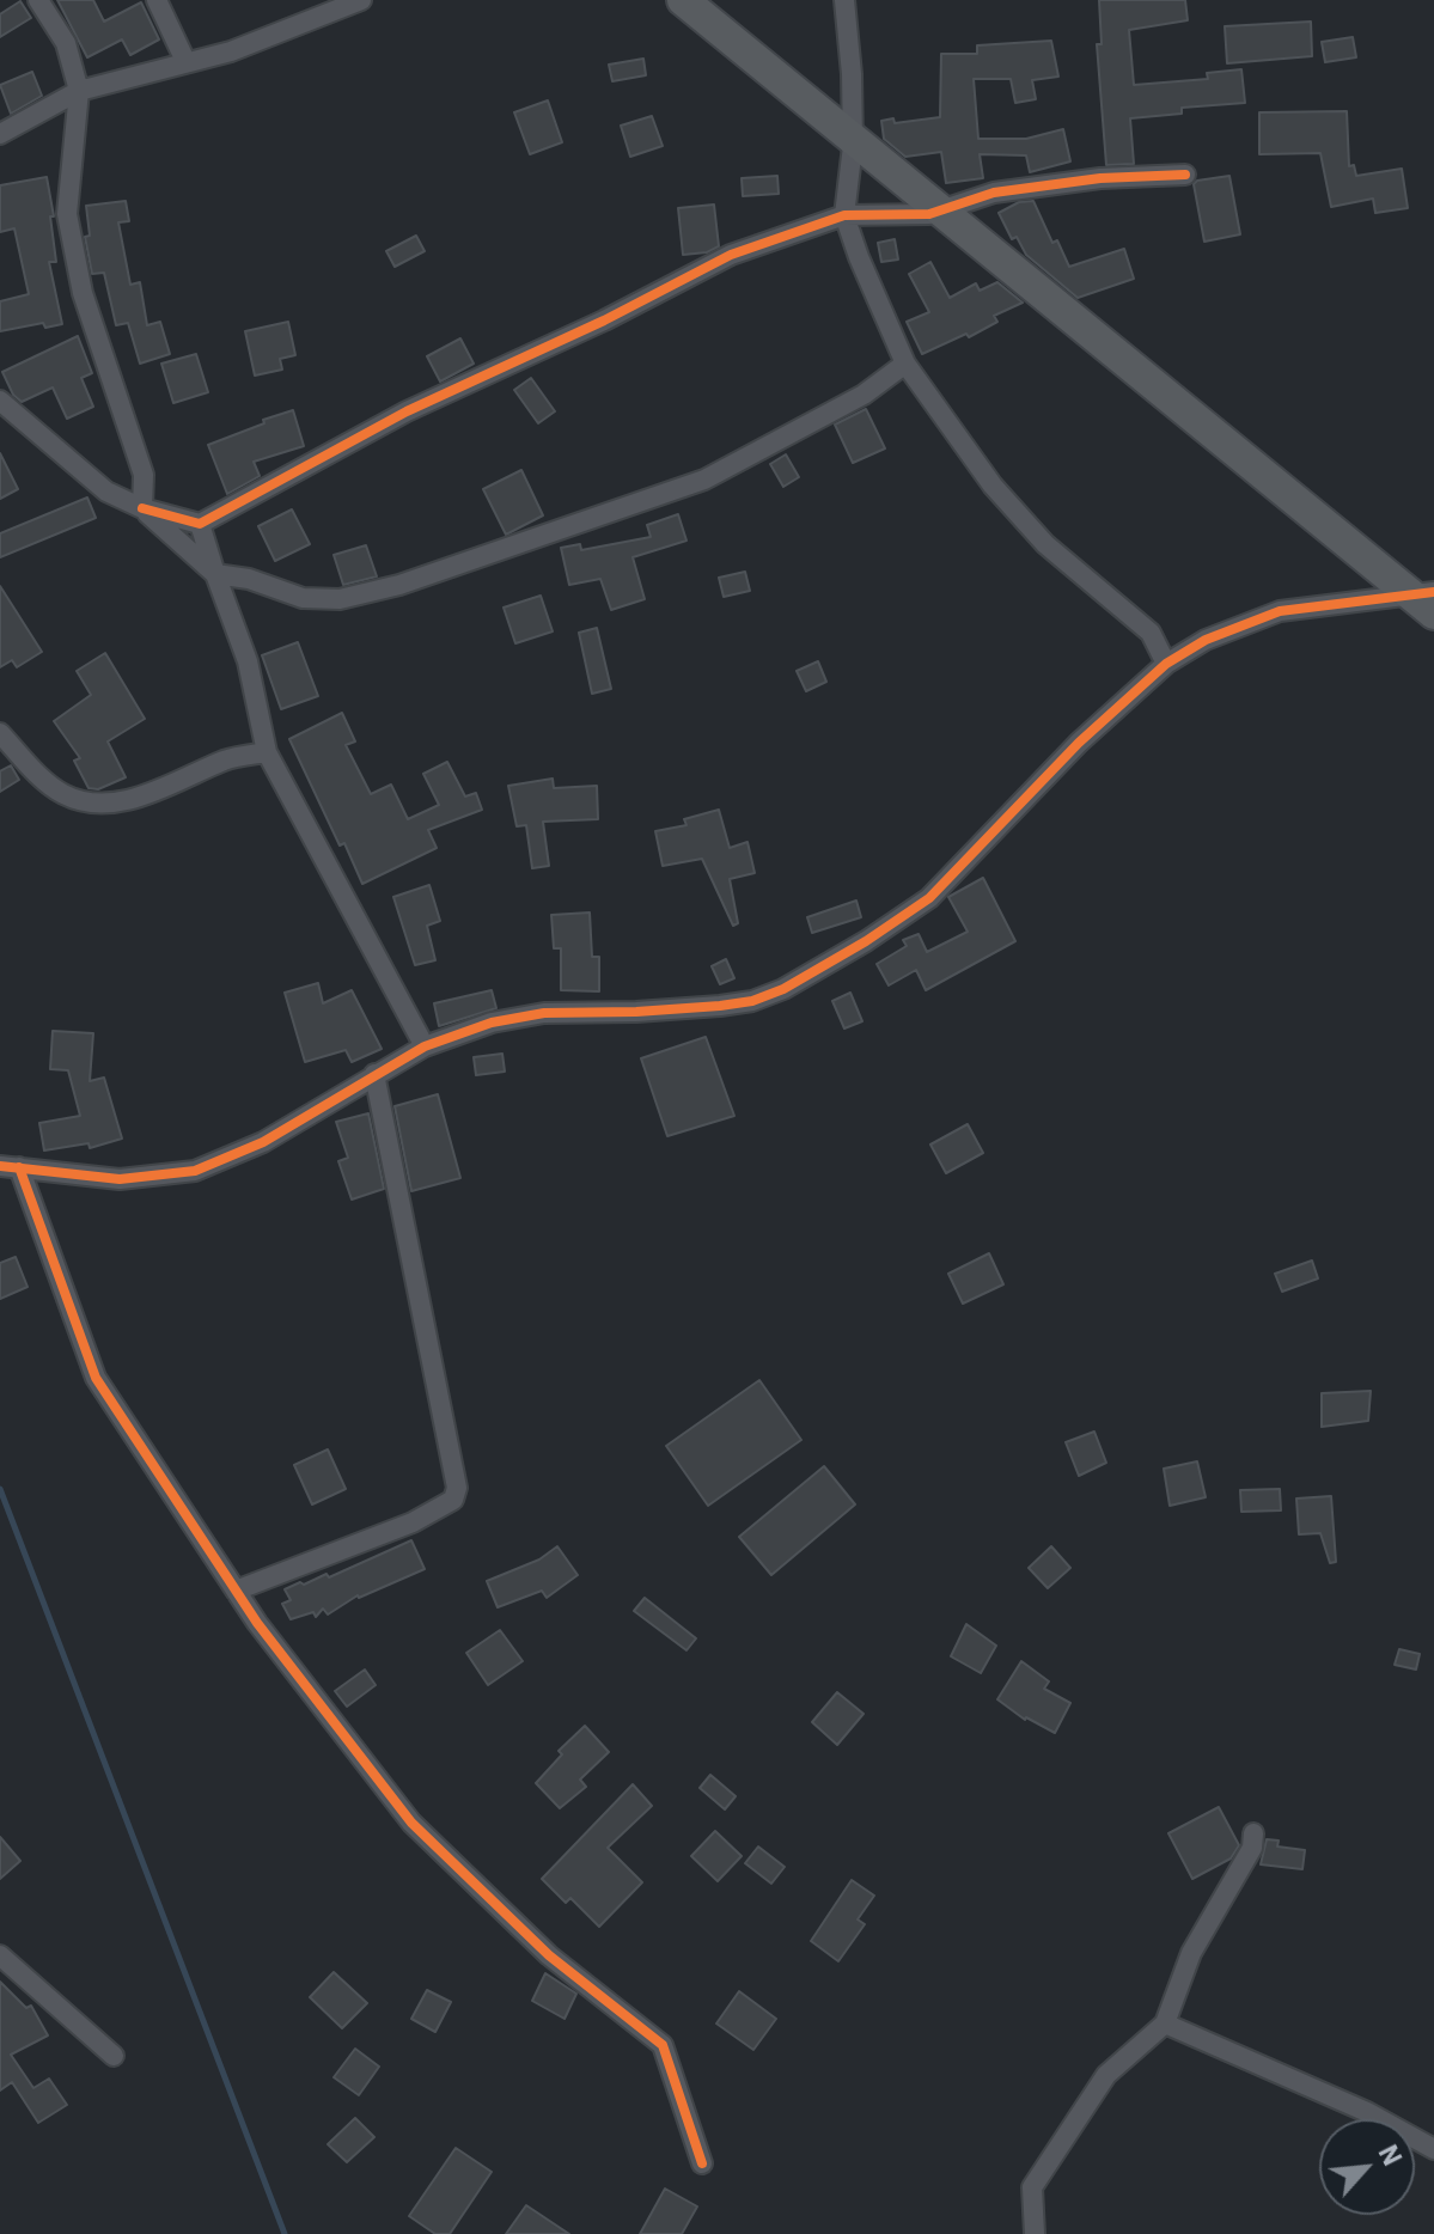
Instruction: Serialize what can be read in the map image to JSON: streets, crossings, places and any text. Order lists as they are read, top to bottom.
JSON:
{
  "north": "top right"
}
